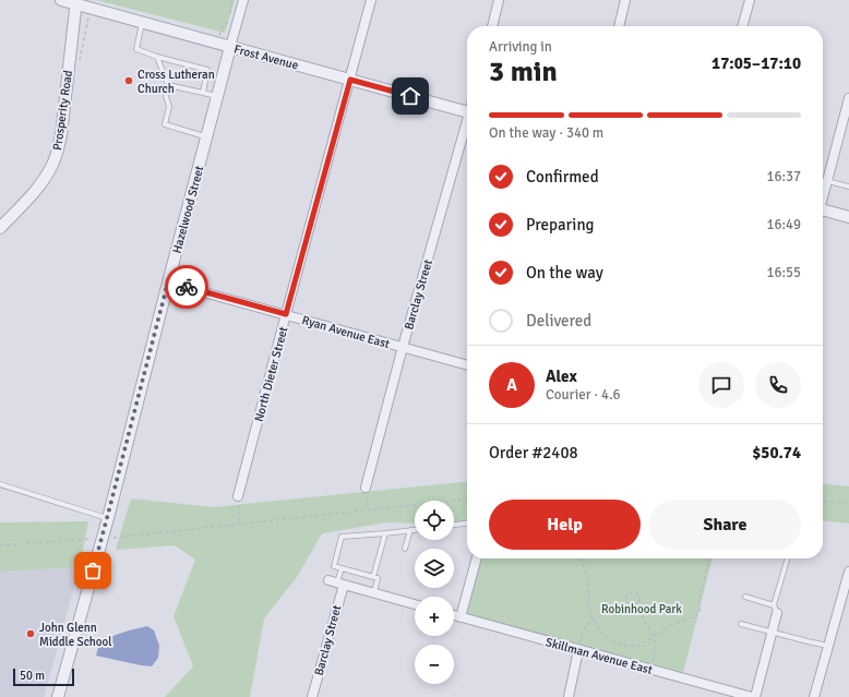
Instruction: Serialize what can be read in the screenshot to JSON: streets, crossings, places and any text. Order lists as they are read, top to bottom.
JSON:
{
  "streets": {
    "street": [
      "Frost Avenue",
      "Prosperity Road",
      "Hazelwood Street",
      "Barclay Street",
      "Ryan Avenue East",
      "North Dieter Street",
      "Skillman Avenue East"
    ]
  },
  "crossings": [
    ["Frost Avenue", "Prosperity Road"],
    ["Frost Avenue", "Hazelwood Street"],
    ["Frost Avenue", "North Dieter Street"],
    ["Hazelwood Street", "Ryan Avenue East"],
    ["Barclay Street", "Ryan Avenue East"],
    ["Ryan Avenue East", "North Dieter Street"]
  ],
  "parks": ["Robinhood Park"],
  "places": ["Cross Lutheran Church", "John Glenn Middle School"],
  "scale_bar": "50 m",
  "page": {
    "heading": ["3 min", "Arriving in", "17:05–17:10"],
    "panel": [
      "Alex",
      "Courier · 4.6",
      "Order #2408",
      "$50.74"
    ],
    "bar": "On the way · 340 m",
    "list": [
      ["Confirmed", "16:37"],
      ["Preparing", "16:49"],
      ["On the way", "16:55"],
      "Delivered"
    ],
    "round": "A",
    "buttons": ["Help", "Share"],
    "map_buttons": ["+", "−"],
    "scale": "50 m"
  }
}
